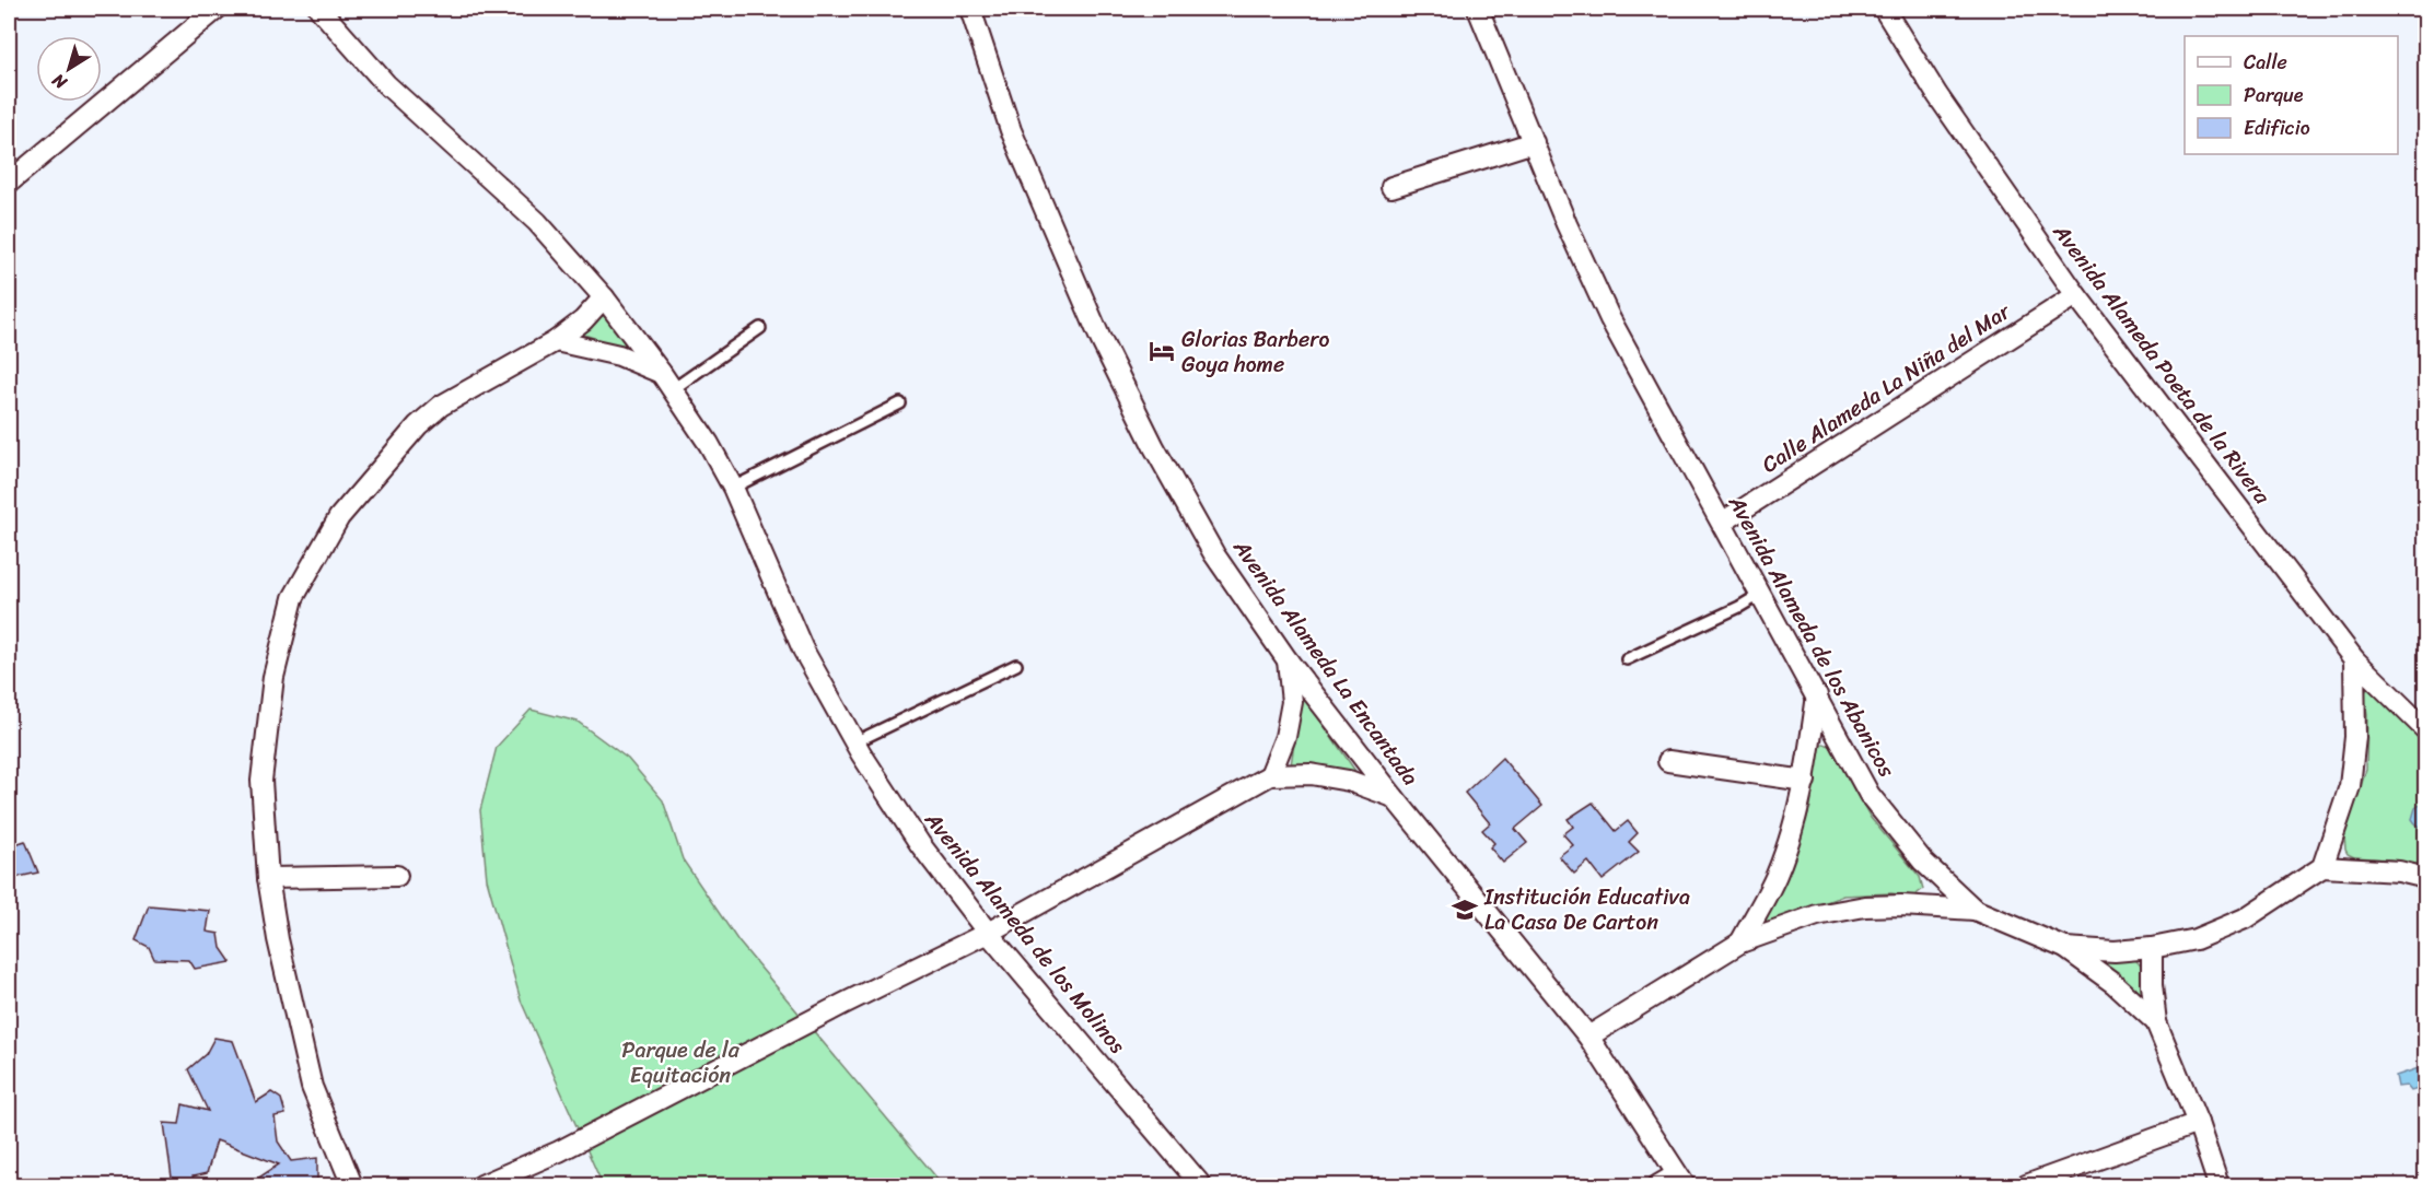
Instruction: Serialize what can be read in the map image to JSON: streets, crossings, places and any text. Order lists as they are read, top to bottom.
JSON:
{
  "streets": {
    "street": [
      "Avenida Alameda Poeta de la Rivera",
      "Calle Alameda La Niña del Mar",
      "Avenida Alameda de los Abanicos",
      "Avenida Alameda La Encantada",
      "Avenida Alameda de los Molinos"
    ]
  },
  "crossings": [
    ["Avenida Alameda Poeta de la Rivera", "Calle Alameda La Niña del Mar"],
    ["Calle Alameda La Niña del Mar", "Avenida Alameda de los Abanicos"]
  ],
  "parks": ["Parque de la Equitación"],
  "places": {
    "hotel": ["Glorias Barbero Goya home"],
    "school or university": ["Institución Educativa La Casa De Carton"]
  },
  "legend": ["Calle", "Parque", "Edificio"],
  "north": "bottom left"
}
